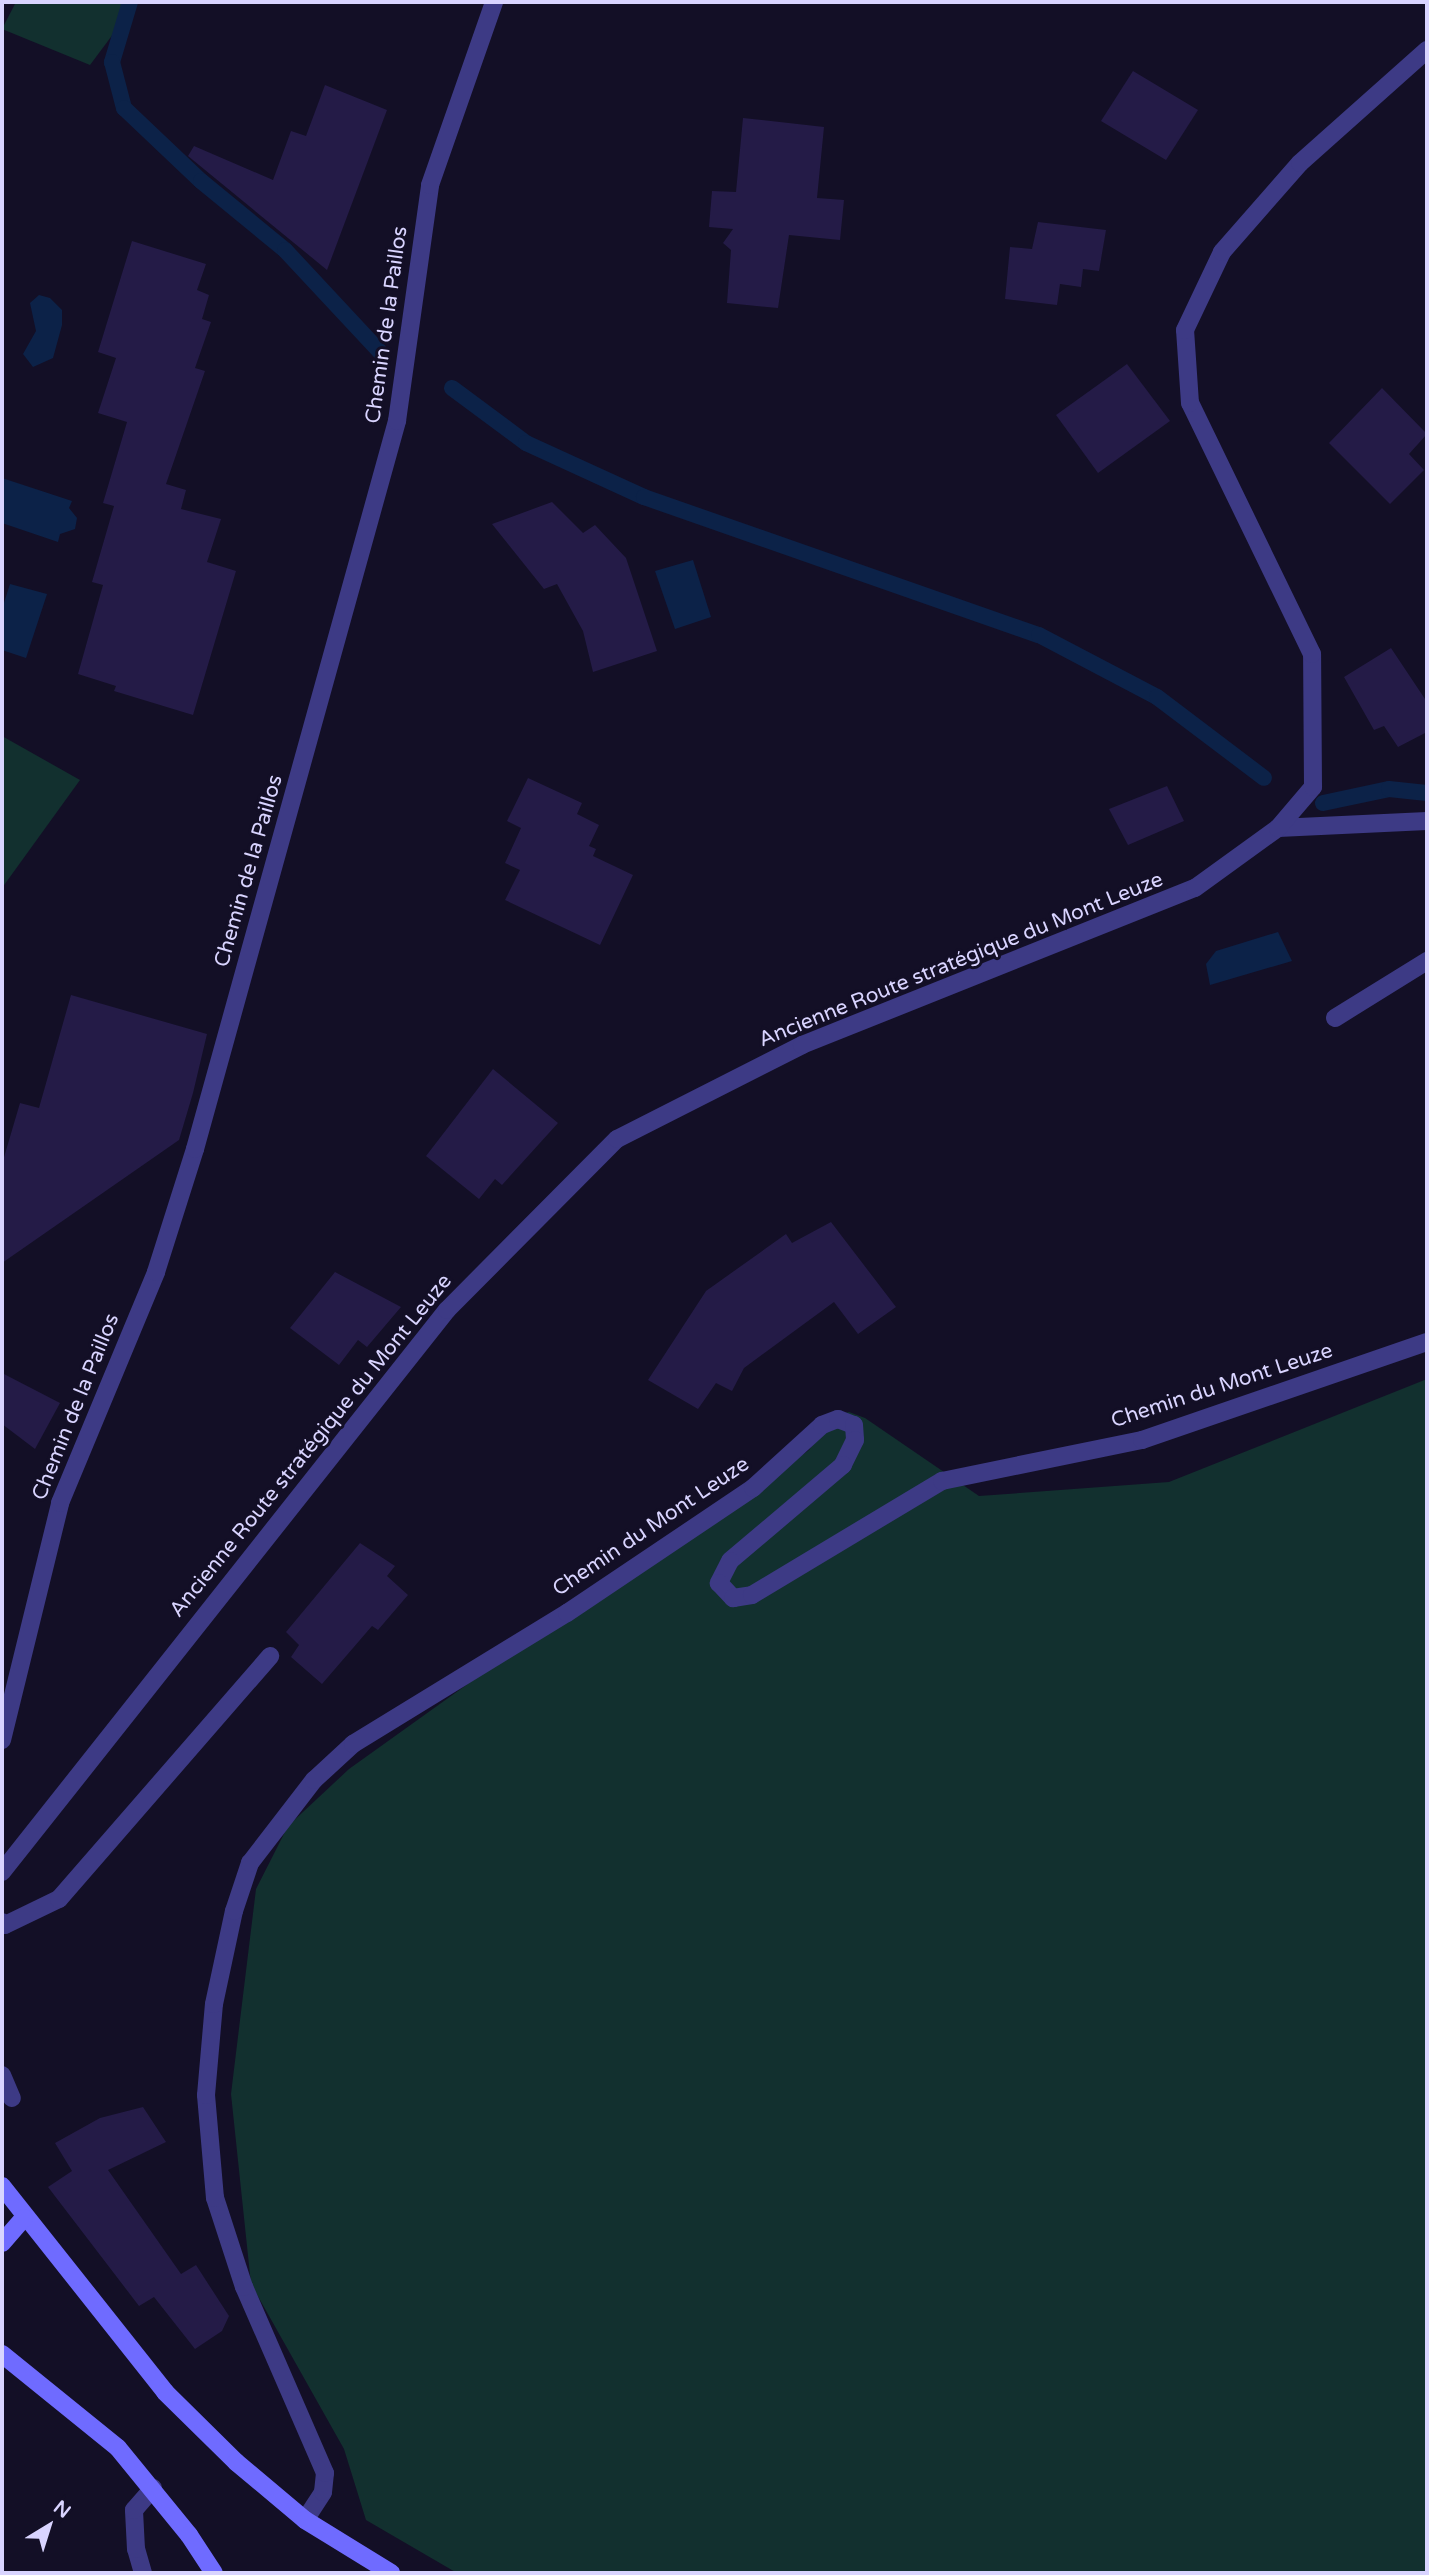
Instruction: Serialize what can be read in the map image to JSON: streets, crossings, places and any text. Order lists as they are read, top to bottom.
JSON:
{
  "streets": {
    "street": ["Chemin de la Paillos", "Ancienne Route stratégique du Mont Leuze", "Chemin du Mont Leuze"]
  },
  "north": "top right"
}
